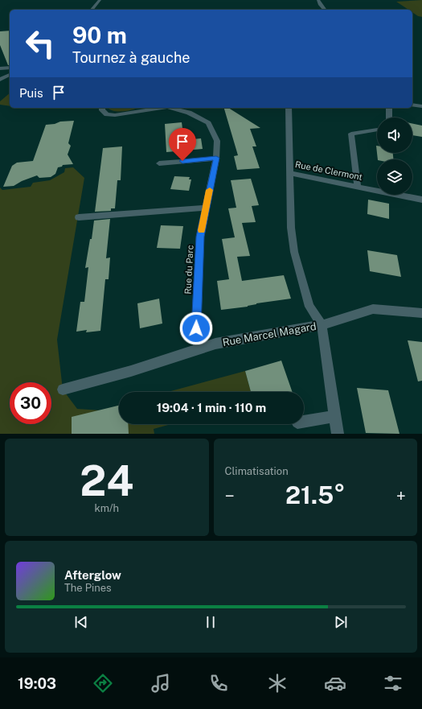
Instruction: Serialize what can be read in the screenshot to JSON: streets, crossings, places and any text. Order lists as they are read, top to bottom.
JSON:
{
  "streets": {
    "street": ["Rue de Clermont", "Rue du Parc", "Rue Marcel Magard"]
  },
  "crossings": [
    ["Rue du Parc", "Rue Marcel Magard"]
  ],
  "page": {
    "turn": ["90 m", "Tournez à gauche"],
    "then": "Puis",
    "limit": "30",
    "trip": "19:04 · 1 min · 110 m",
    "tile": [
      ["24", "km/h"],
      "Climatisation"
    ],
    "heat": ["−", "21.5°", "+"],
    "song": ["Afterglow", "The Pines"],
    "tabs": "19:03"
  }
}
